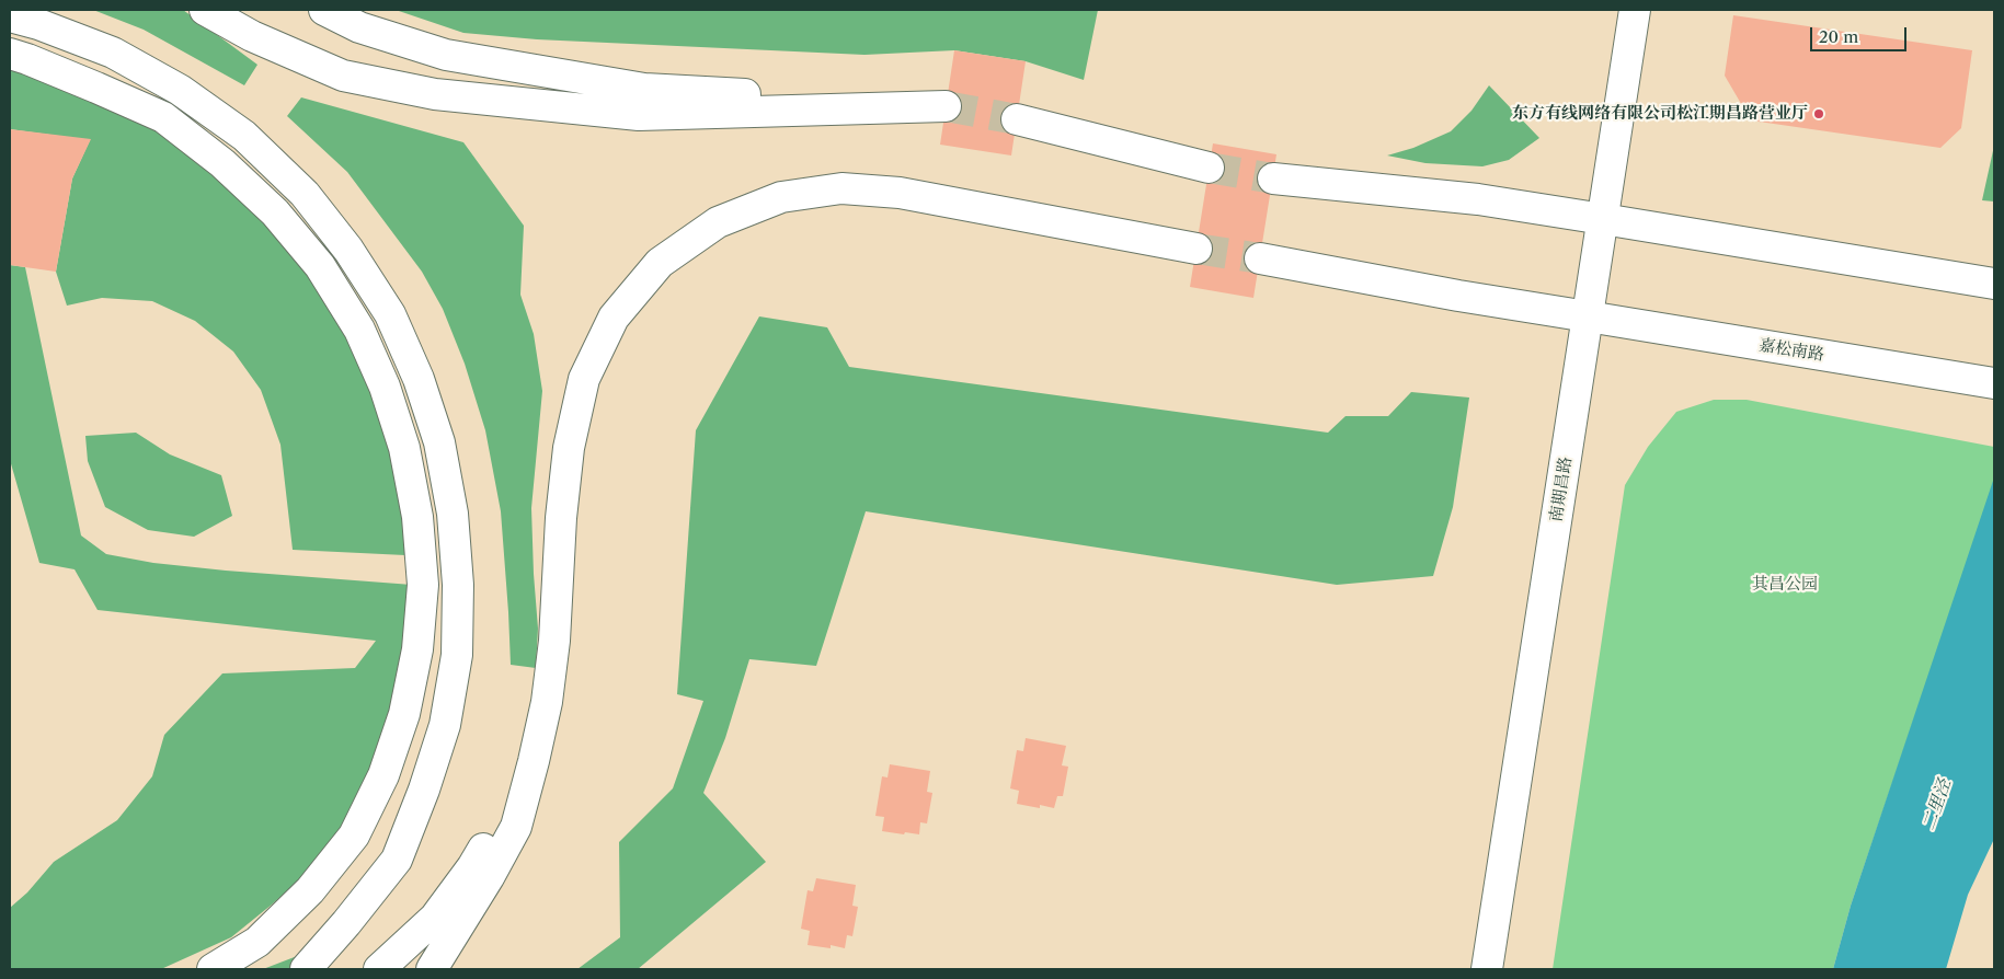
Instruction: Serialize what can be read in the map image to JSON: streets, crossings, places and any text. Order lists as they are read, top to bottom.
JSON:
{
  "streets": {
    "main road": ["嘉松南路", "南期昌路"]
  },
  "crossings": [
    ["嘉松南路", "南期昌路"]
  ],
  "water": ["二里泾"],
  "parks": ["其昌公园"],
  "places": ["东方有线网络有限公司松江期昌路营业厅"],
  "scale_bar": "20 m"
}
